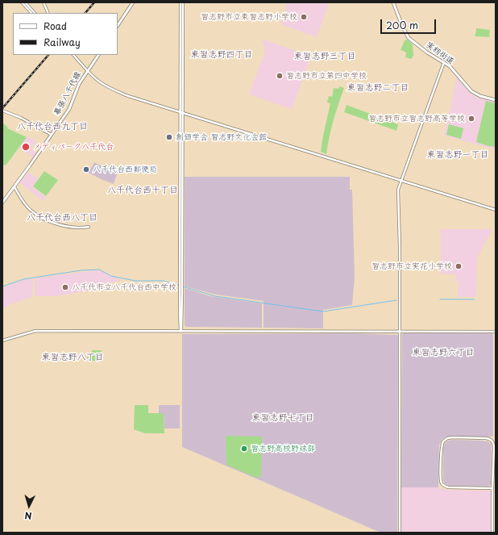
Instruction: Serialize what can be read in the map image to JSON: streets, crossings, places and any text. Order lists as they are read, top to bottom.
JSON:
{
  "streets": {
    "main road": ["実籾街道", "幕張八千代線"]
  },
  "districts": [
    "東習志野四丁目",
    "東習志野三丁目",
    "東習志野二丁目",
    "八千代台西九丁目",
    "東習志野一丁目",
    "八千代台西十丁目",
    "八千代台西八丁目",
    "東習志野六丁目",
    "東習志野八丁目",
    "東習志野七丁目"
  ],
  "places": [
    "習志野市立東習志野小学校",
    "習志野市立第四中学校",
    "習志野市立習志野高等学校",
    "創価学会 習志野文化会館",
    "メディパーク八千代台",
    "八千代台西郵便局",
    "習志野市立実花小学校",
    "八千代市立八千代台西中学校",
    "習志野高校野球部"
  ],
  "legend": ["Road", "Railway"],
  "scale_bar": "200 m",
  "north": "bottom"
}
